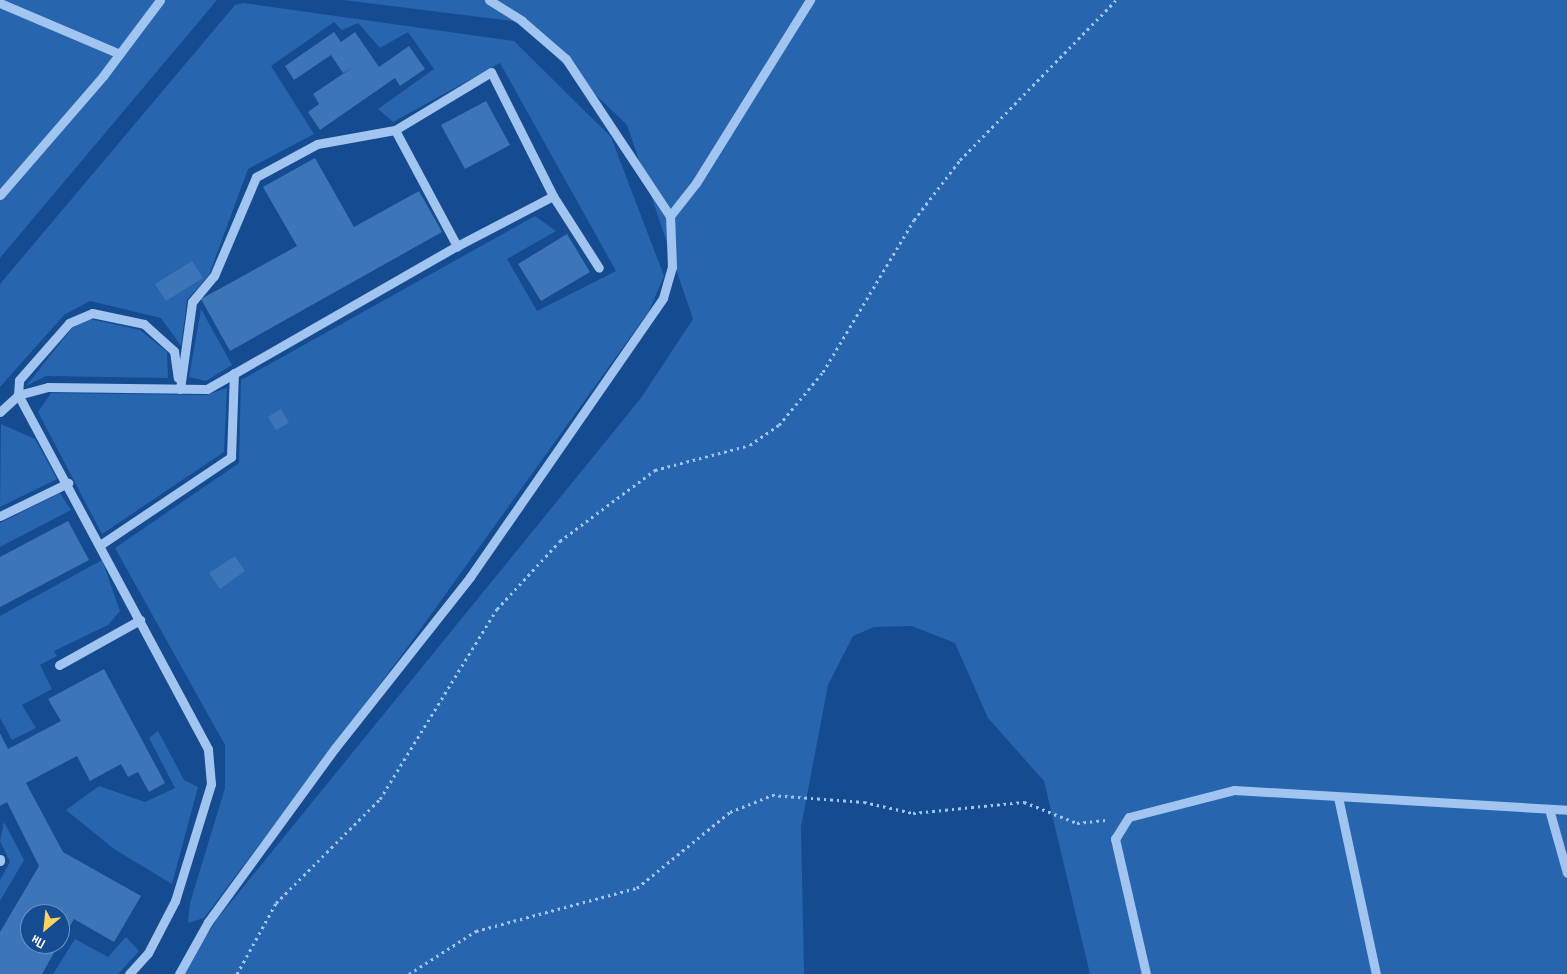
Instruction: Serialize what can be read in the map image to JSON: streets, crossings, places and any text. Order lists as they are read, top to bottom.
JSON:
{
  "north": "bottom left"
}
